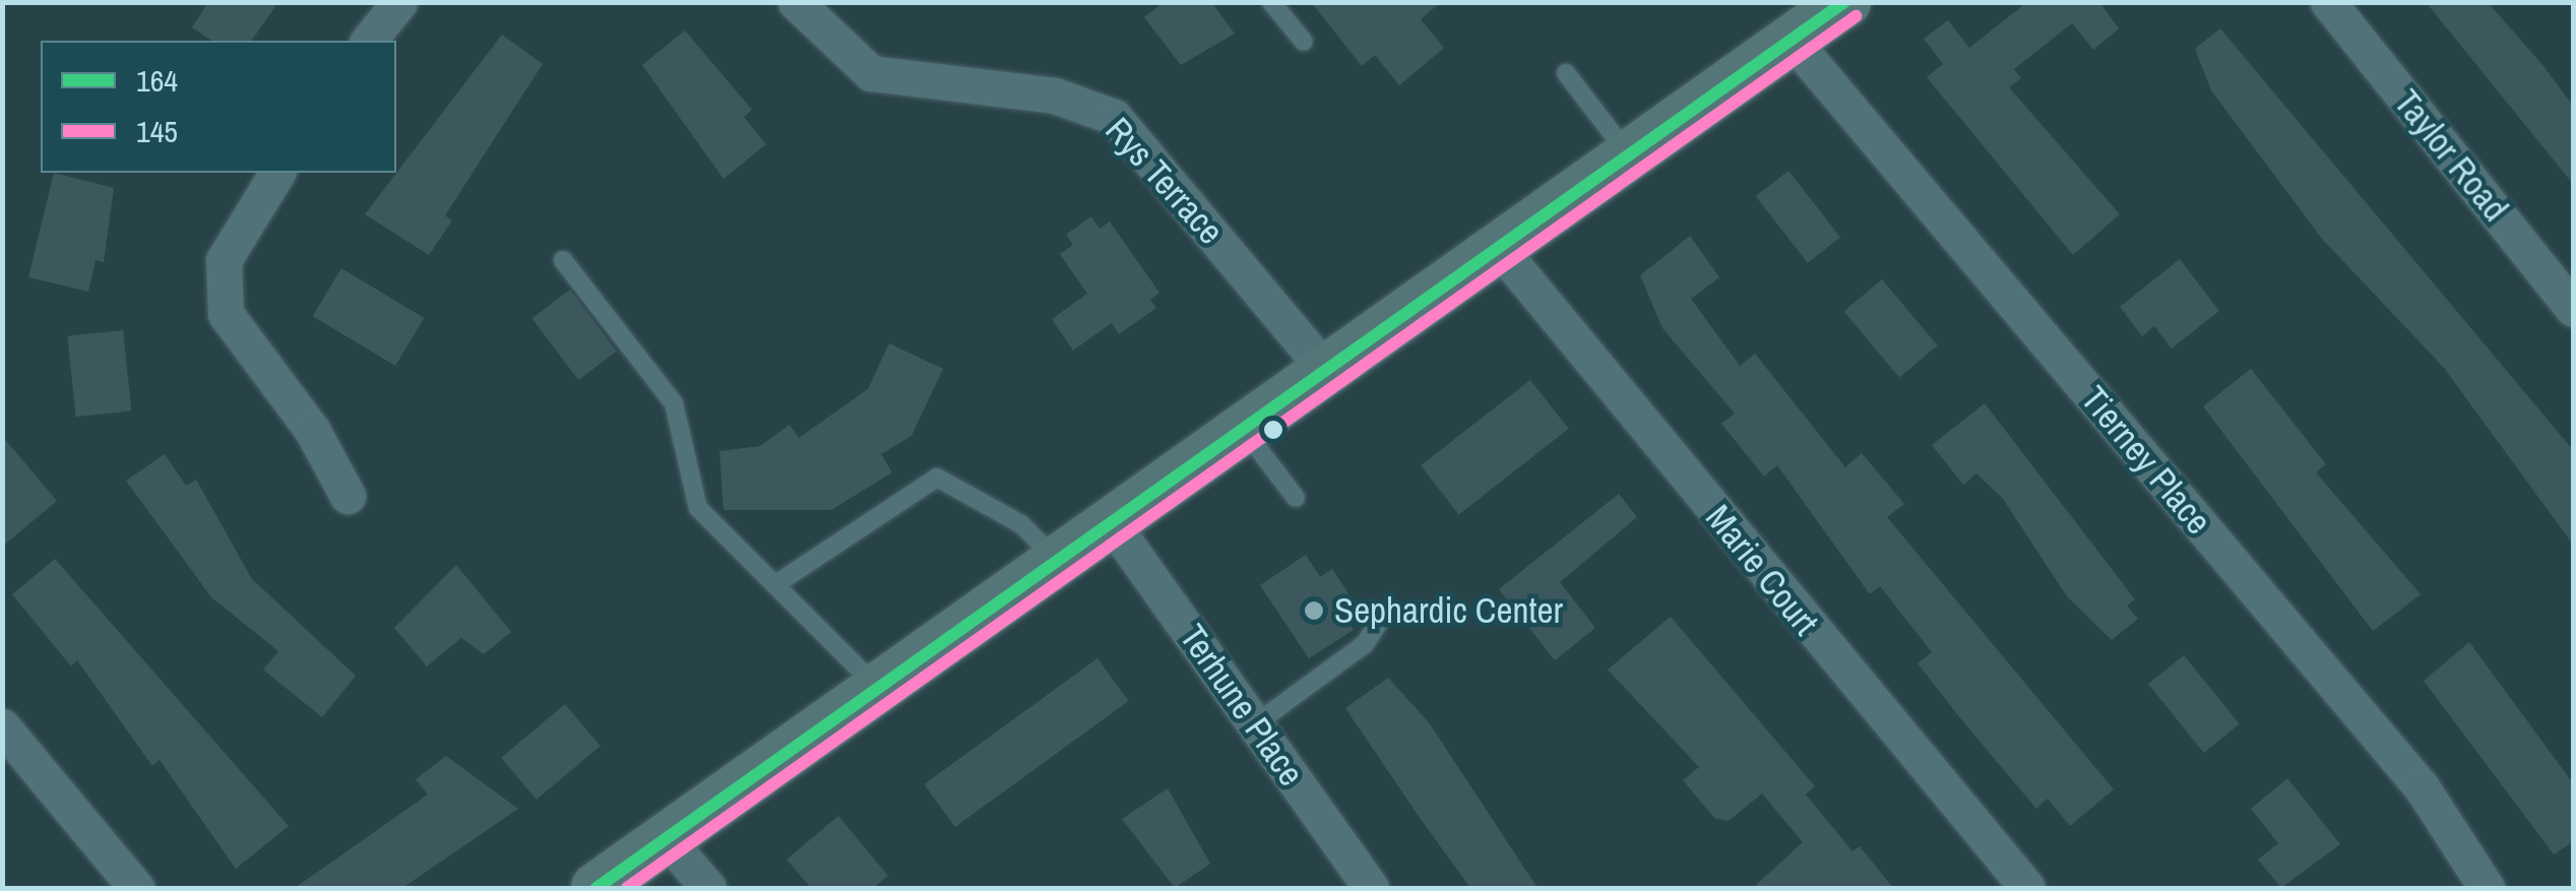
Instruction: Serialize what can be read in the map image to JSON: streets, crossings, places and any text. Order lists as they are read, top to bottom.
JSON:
{
  "streets": {
    "street": [
      "Taylor Road",
      "Rys Terrace",
      "Tierney Place",
      "Marie Court",
      "Terhune Place"
    ]
  },
  "places": ["Sephardic Center"],
  "lines": ["transit line 164", "transit line 145"],
  "legend": ["164", "145"]
}
